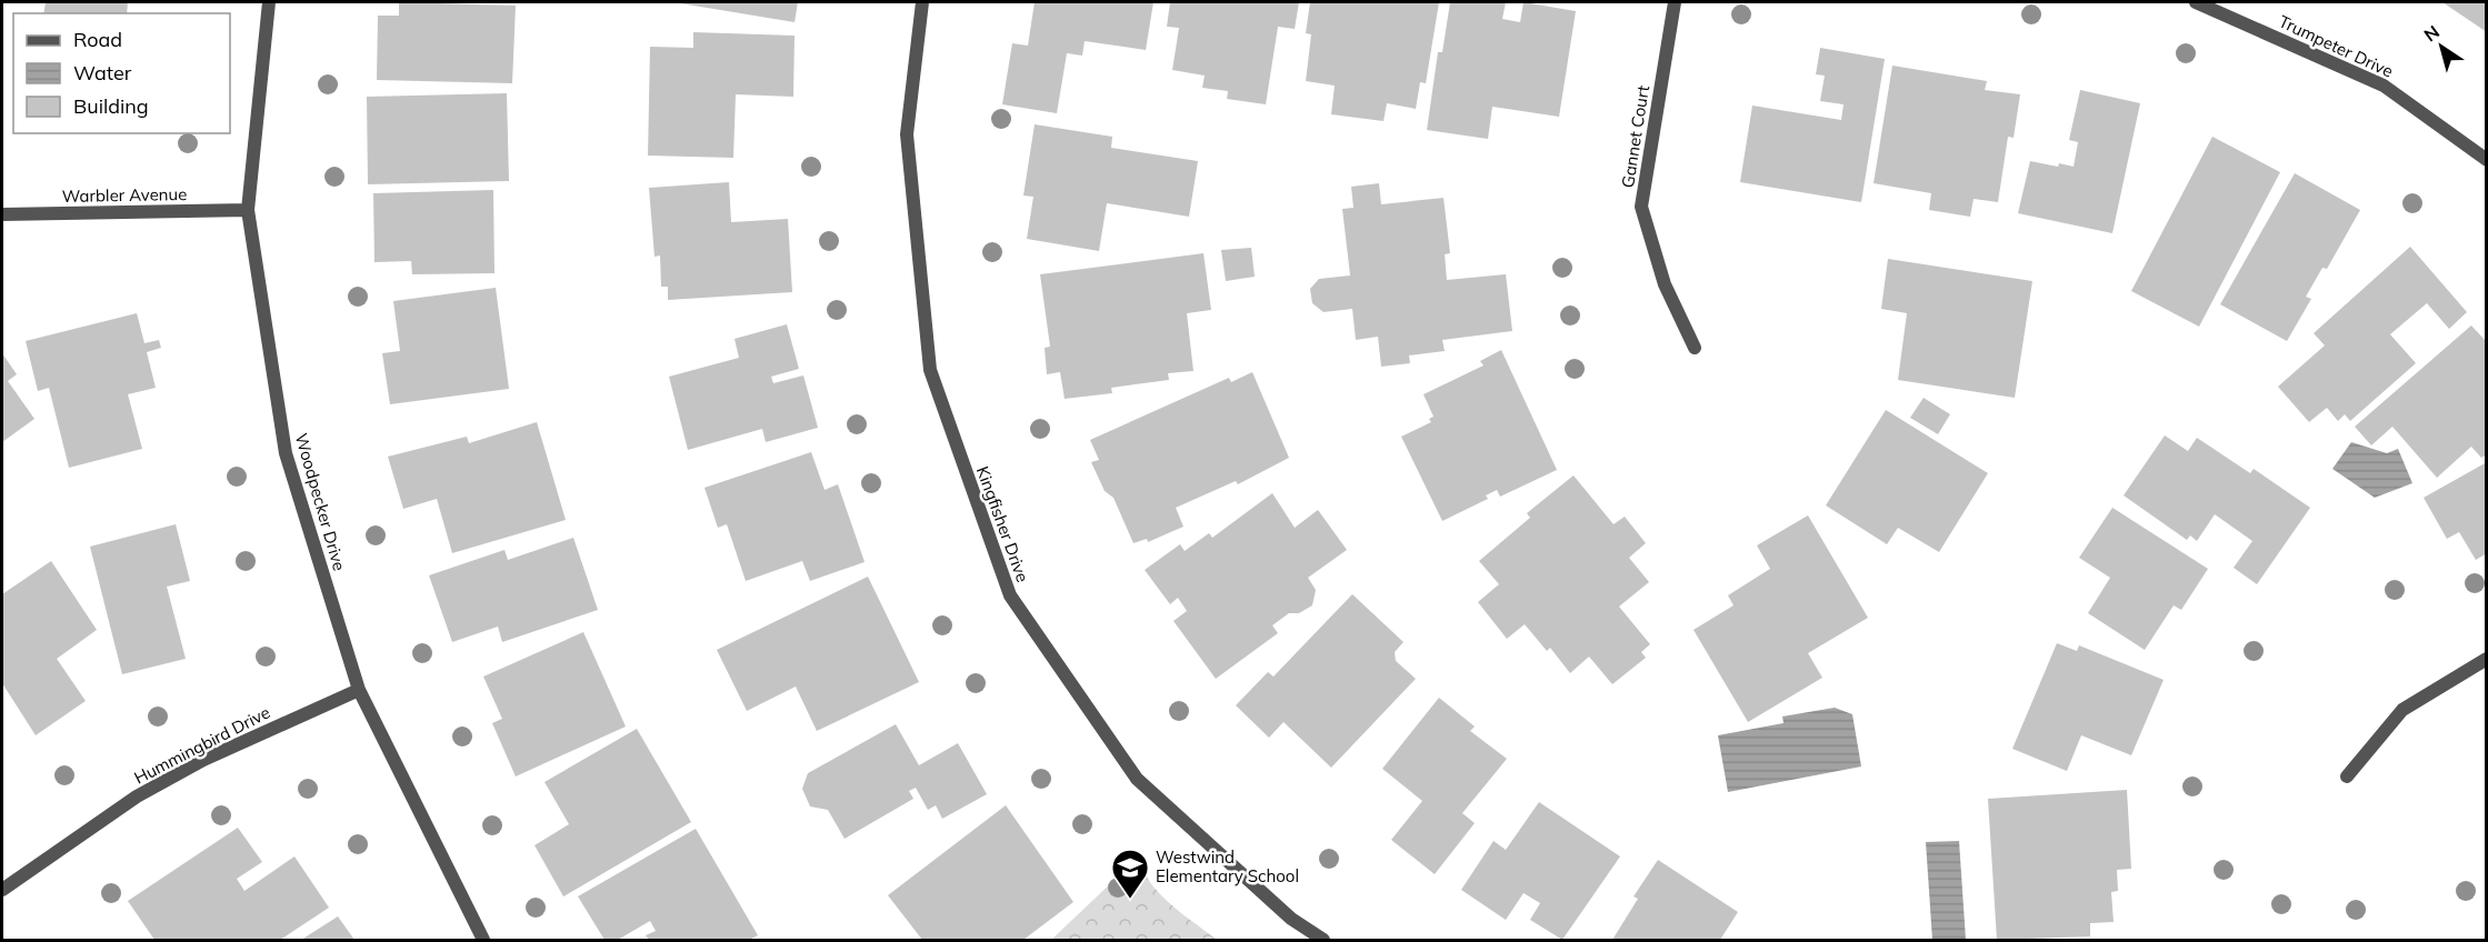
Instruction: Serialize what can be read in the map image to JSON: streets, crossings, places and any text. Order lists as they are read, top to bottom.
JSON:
{
  "streets": {
    "street": [
      "Trumpeter Drive",
      "Gannet Court",
      "Warbler Avenue",
      "Woodpecker Drive",
      "Kingfisher Drive",
      "Hummingbird Drive"
    ]
  },
  "crossings": [
    ["Warbler Avenue", "Woodpecker Drive"],
    ["Woodpecker Drive", "Hummingbird Drive"]
  ],
  "places": {
    "school or university": ["Westwind Elementary School"]
  },
  "legend": ["Road", "Water", "Building"],
  "north": "top left"
}
